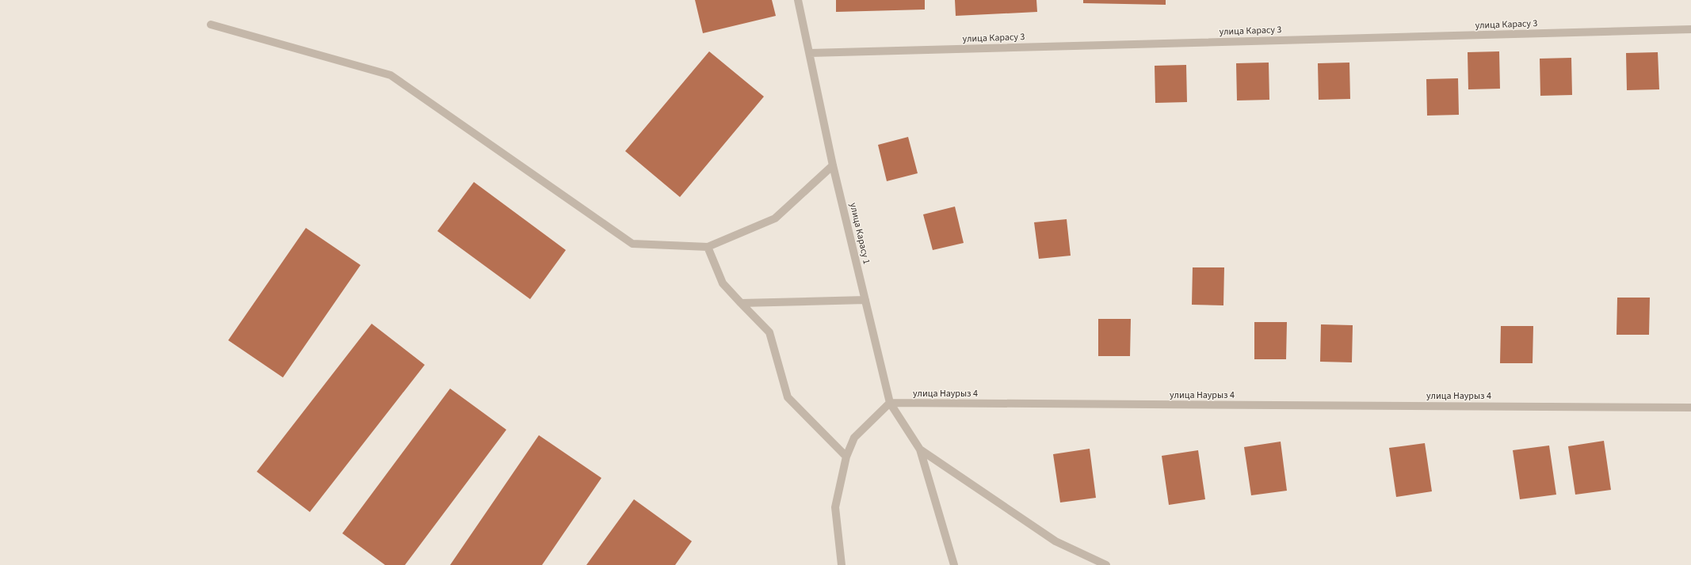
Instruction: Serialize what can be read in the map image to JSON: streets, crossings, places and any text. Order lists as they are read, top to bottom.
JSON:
{
  "streets": {
    "street": ["улица Карасу 3", "улица Карасу 1", "улица Наурыз 4"]
  },
  "crossings": [
    ["улица Карасу 3", "улица Карасу 1"],
    ["улица Карасу 1", "улица Наурыз 4"]
  ]
}
